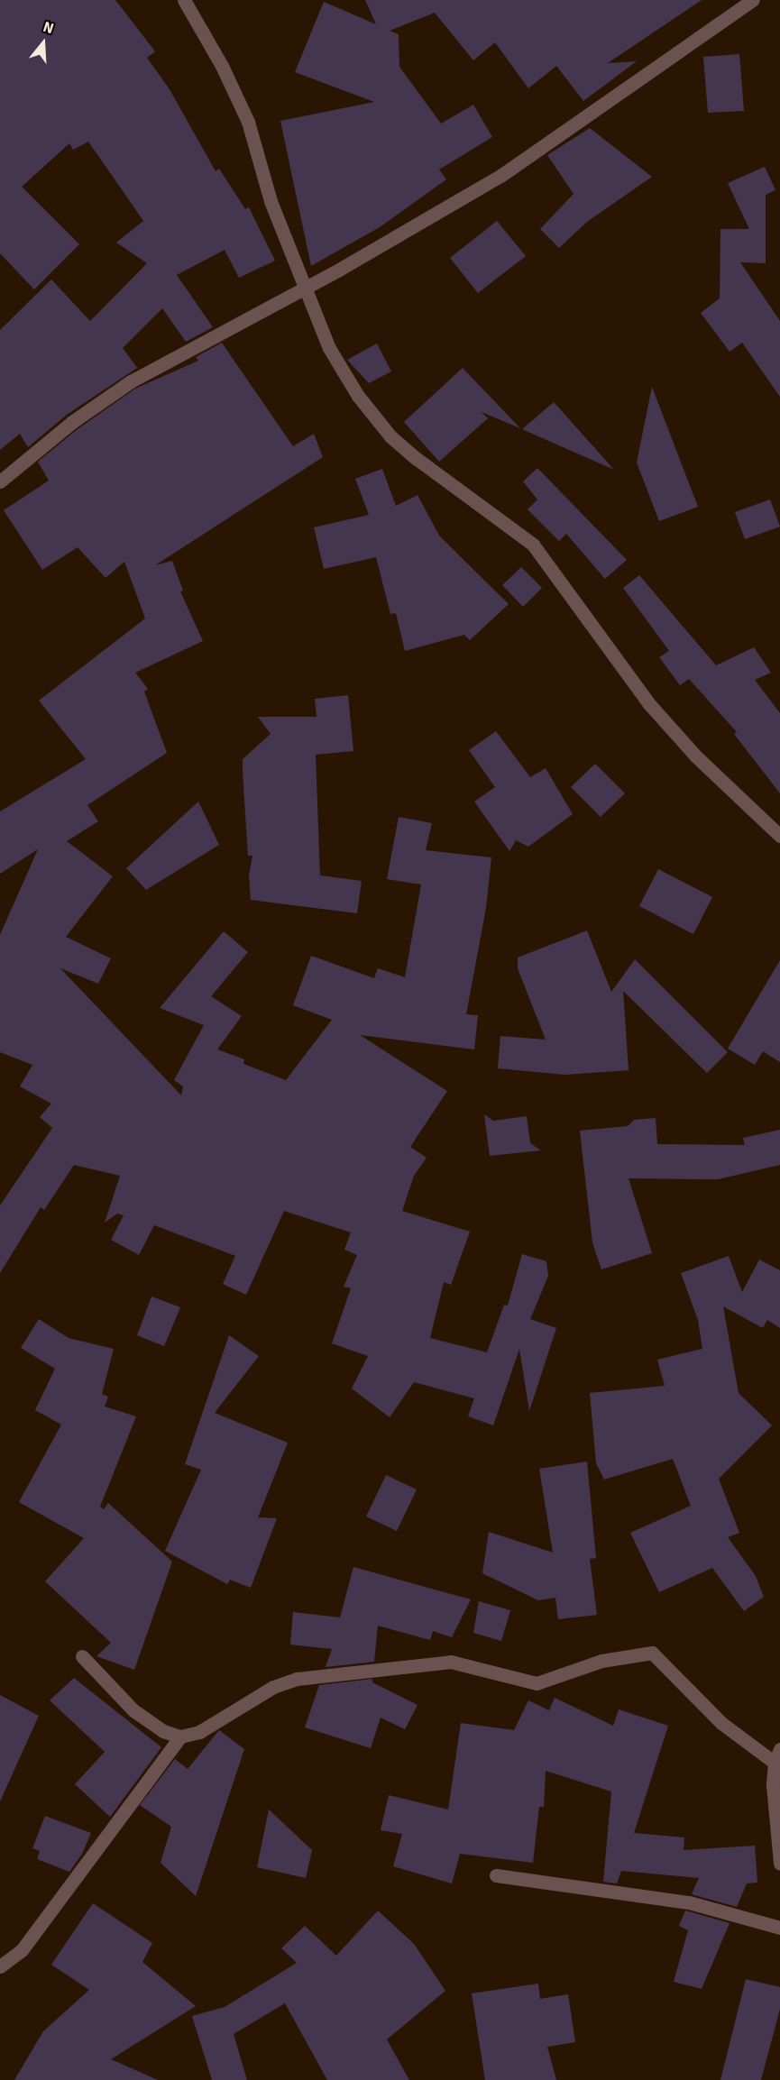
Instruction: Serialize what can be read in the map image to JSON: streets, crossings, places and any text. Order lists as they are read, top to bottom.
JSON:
{
  "north": "top"
}
